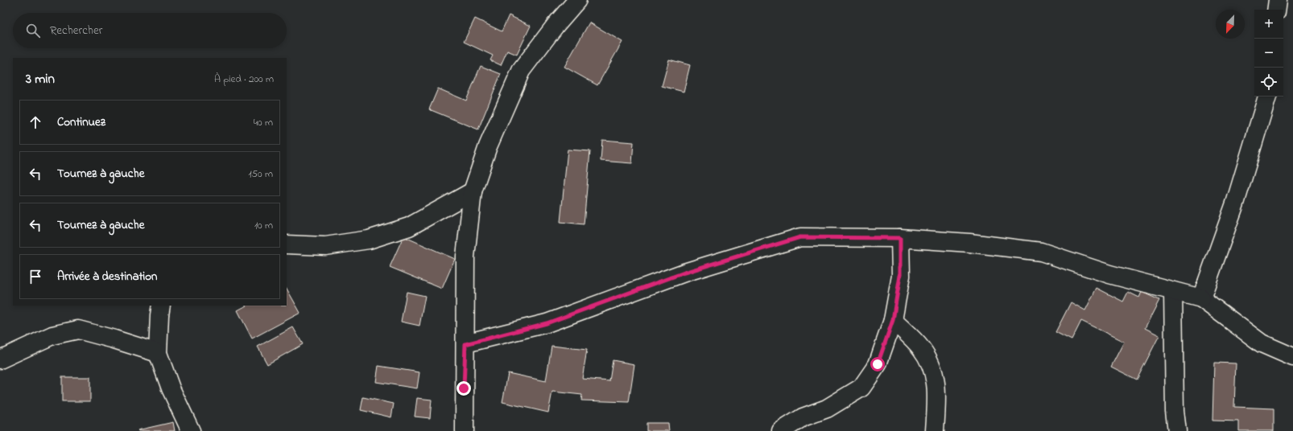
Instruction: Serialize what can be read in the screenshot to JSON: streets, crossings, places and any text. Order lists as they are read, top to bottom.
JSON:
{
  "north": "bottom left",
  "page": {
    "map_buttons": ["+", "−"],
    "search": "Rechercher",
    "heading": ["3 min", "À pied · 200 m"],
    "list": [
      ["Continuez", "40 m"],
      ["Tournez à gauche", "150 m"],
      ["Tournez à gauche", "10 m"],
      "Arrivée à destination"
    ]
  }
}
